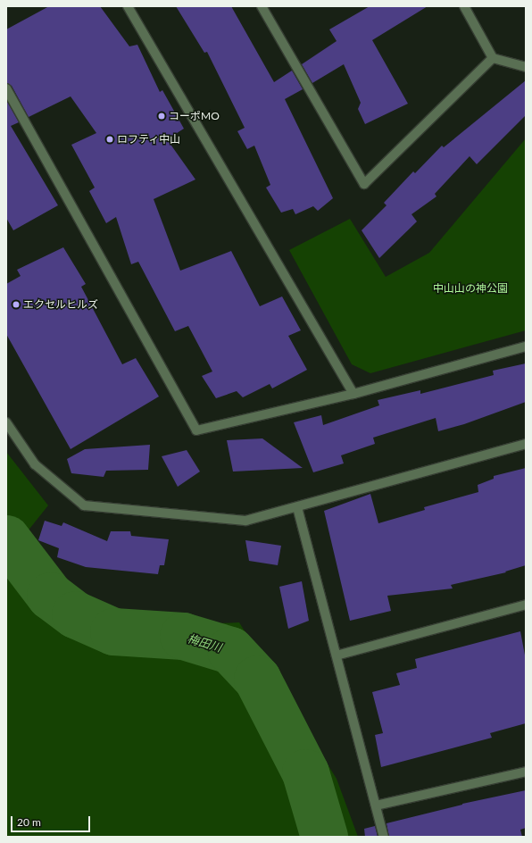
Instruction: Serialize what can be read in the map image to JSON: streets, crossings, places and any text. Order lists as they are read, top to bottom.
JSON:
{
  "water": ["梅田川"],
  "parks": ["中山山の神公園"],
  "places": ["コーポMO", "ロフティ中山", "エクセルヒルズ"],
  "scale_bar": "20 m"
}
